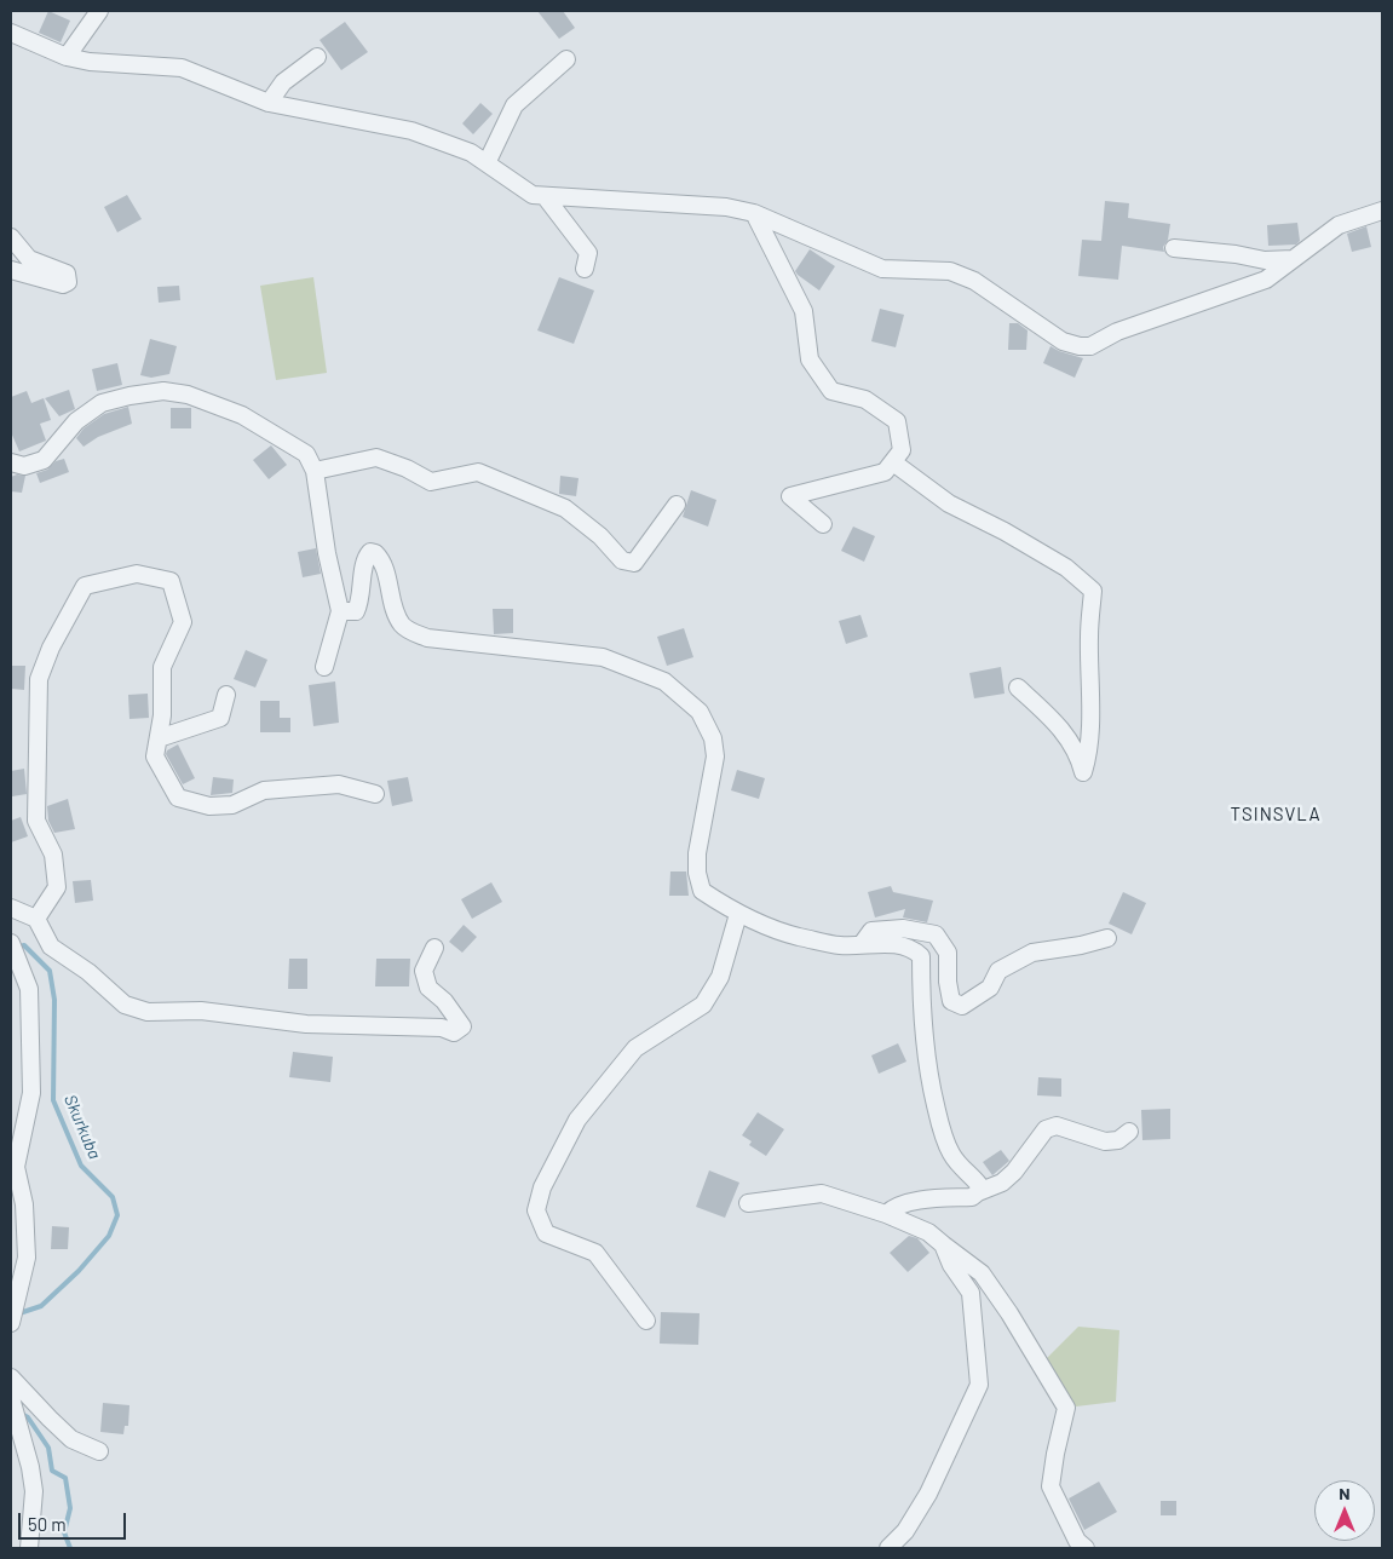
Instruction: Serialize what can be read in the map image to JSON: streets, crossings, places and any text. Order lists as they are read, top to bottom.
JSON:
{
  "districts": ["TSINSVLA"],
  "water": ["Skurkuba"],
  "scale_bar": "50 m",
  "north": "top"
}
